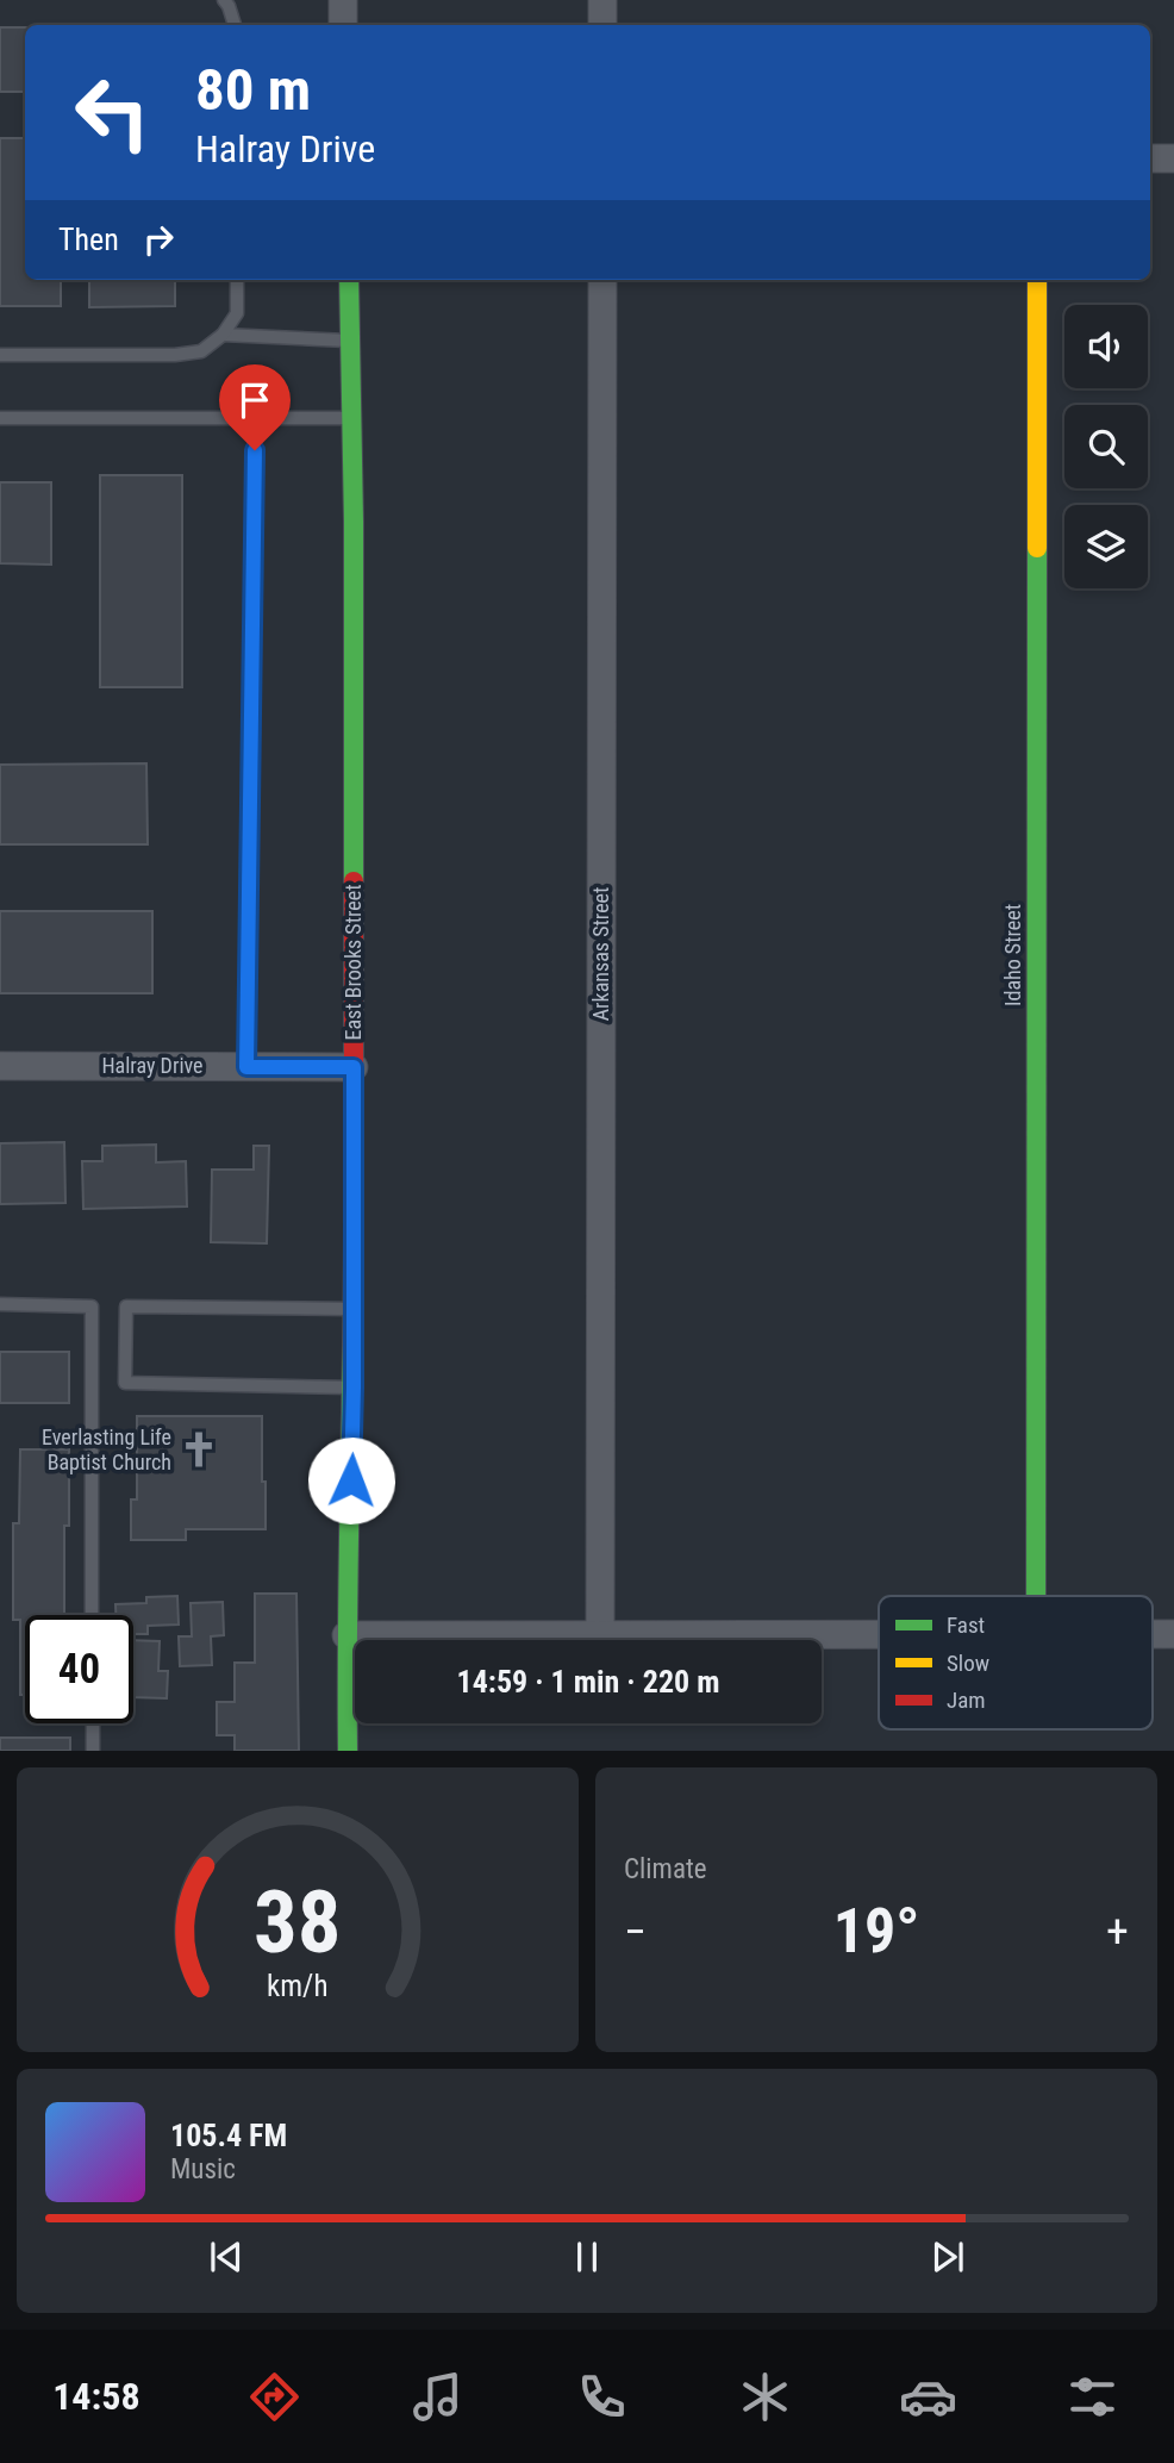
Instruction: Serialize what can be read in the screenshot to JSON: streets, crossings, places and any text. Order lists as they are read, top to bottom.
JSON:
{
  "streets": {
    "street": [
      "Arkansas Street",
      "Idaho Street",
      "East Brooks Street",
      "Halray Drive"
    ]
  },
  "crossings": [
    ["East Brooks Street", "Halray Drive"]
  ],
  "places": {
    "church": ["Everlasting Life Baptist Church"]
  },
  "legend": ["Fast", "Slow", "Jam"],
  "page": {
    "turn": ["80 m", "Halray Drive"],
    "then": "Then",
    "limit": "40",
    "trip": "14:59 · 1 min · 220 m",
    "tile": "Climate",
    "heat": ["−", "19°", "+"],
    "song": ["105.4 FM", "Music"],
    "tabs": "14:58",
    "gauge": ["38", "km/h"]
  }
}
